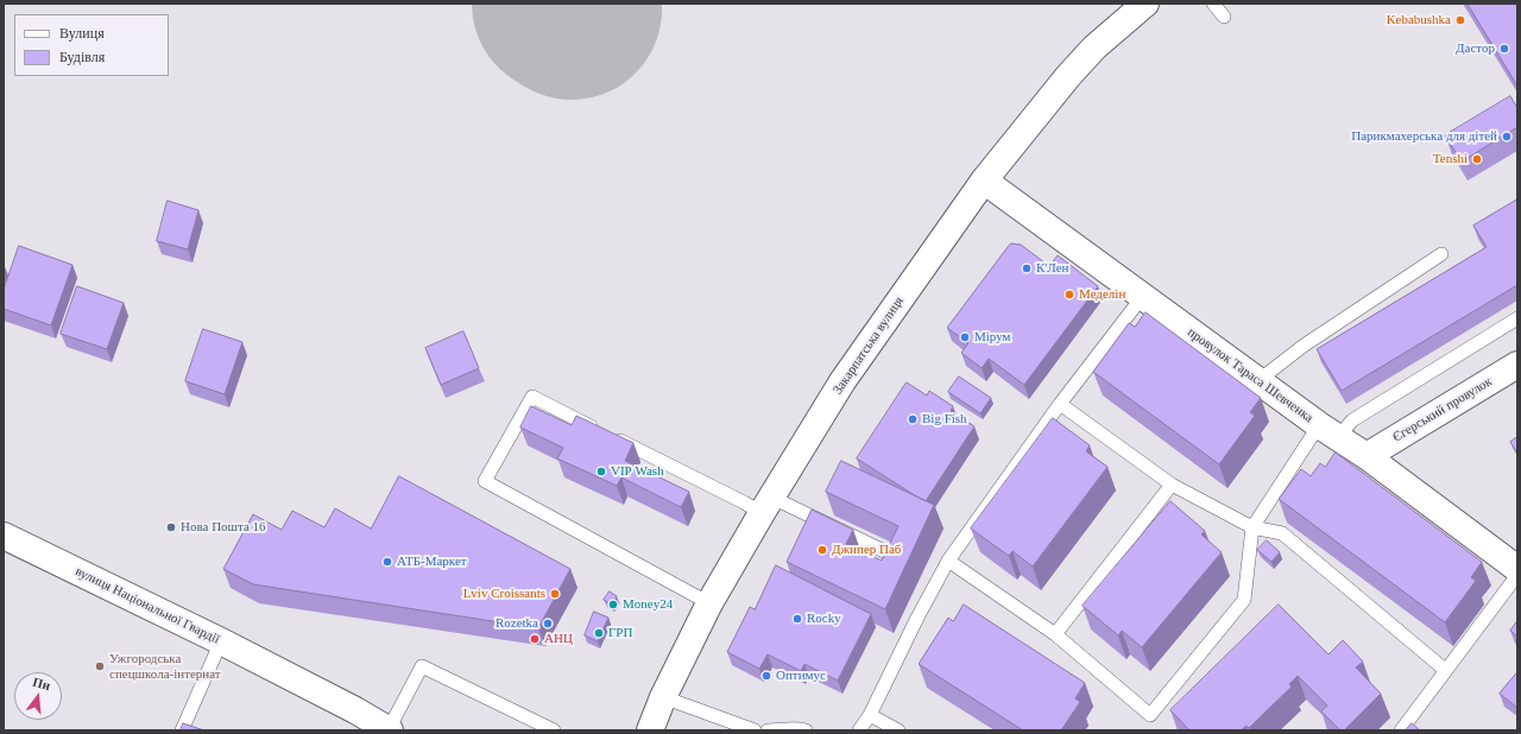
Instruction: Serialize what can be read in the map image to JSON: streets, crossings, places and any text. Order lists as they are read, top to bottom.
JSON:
{
  "streets": {
    "street": [
      "Закарпатська вулиця",
      "провулок Тараса Шевченка",
      "Єгерський провулок",
      "вулиця Національної Гвардії"
    ]
  },
  "crossings": [
    ["Закарпатська вулиця", "провулок Тараса Шевченка"],
    ["провулок Тараса Шевченка", "Єгерський провулок"]
  ],
  "places": [
    "Kebabushka",
    "Дастор",
    "Парикмахерська для дітей",
    "Tenshi",
    "К'Лен",
    "Меделін",
    "Мірум",
    "Big Fish",
    "VIP Wash",
    "Нова Пошта 16",
    "Джипер Паб",
    "АТБ-Маркет",
    "Lviv Croissants",
    "Money24",
    "Rocky",
    "Rozetka",
    "ГРП",
    "АНЦ",
    "Ужгородська спецшкола-інтернат",
    "Оптимус"
  ],
  "legend": ["Вулиця", "Будівля"],
  "north": "top"
}
